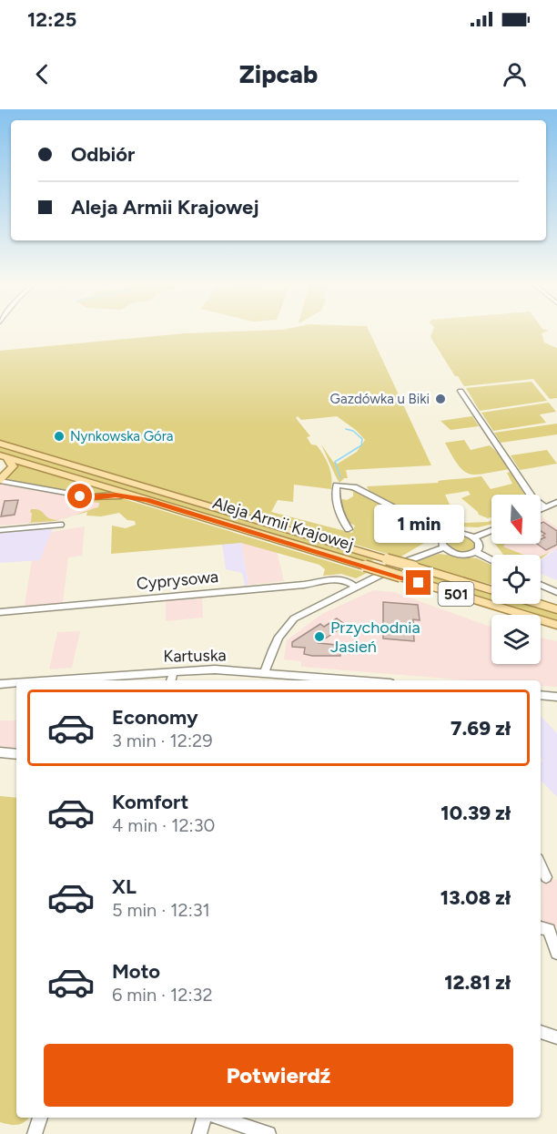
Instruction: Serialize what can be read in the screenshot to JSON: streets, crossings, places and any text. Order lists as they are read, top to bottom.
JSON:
{
  "streets": {
    "main road": ["Aleja Armii Krajowej", "501"],
    "street": ["Cyprysowa", "Kartuska"]
  },
  "places": ["Gazdówka u Biki", "Nynkowska Góra", "Przychodnia Jasień"],
  "north": "bottom",
  "page": {
    "status": "12:25",
    "header": "Zipcab",
    "banner": ["Odbiór", "Aleja Armii Krajowej"],
    "bubble": "1 min",
    "list": [
      {
        "name": "Economy",
        "note": "3 min · 12:29",
        "value": "7.69 zł"
      },
      {
        "name": "Komfort",
        "note": "4 min · 12:30",
        "value": "10.39 zł"
      },
      {
        "name": "XL",
        "note": "5 min · 12:31",
        "value": "13.08 zł"
      },
      {
        "name": "Moto",
        "note": "6 min · 12:32",
        "value": "12.81 zł"
      }
    ],
    "buttons": "Potwierdź"
  }
}
